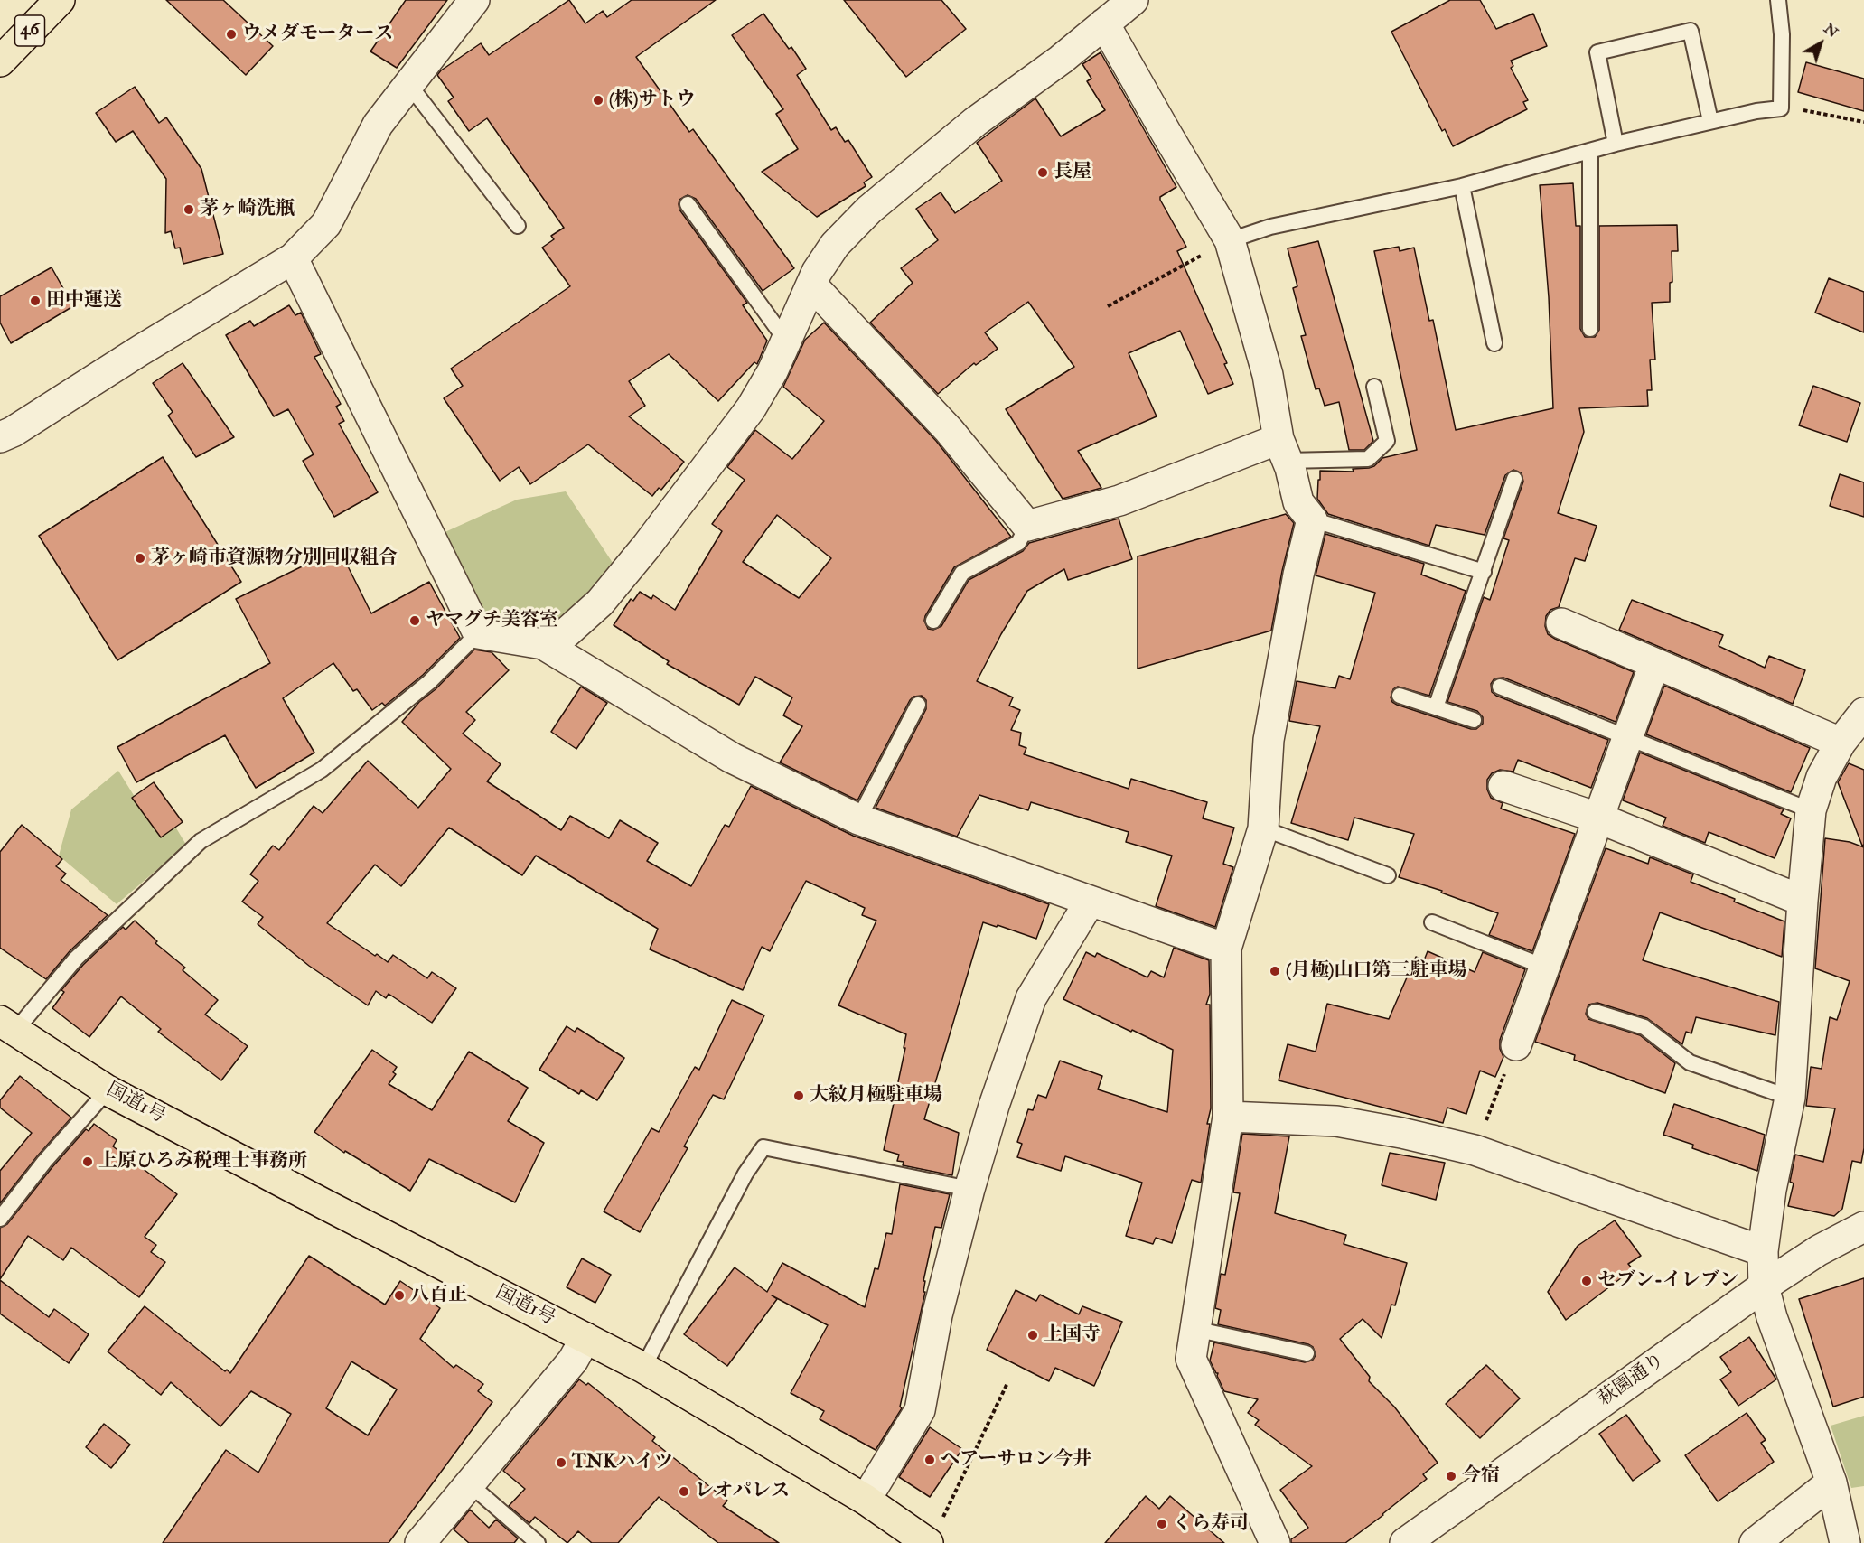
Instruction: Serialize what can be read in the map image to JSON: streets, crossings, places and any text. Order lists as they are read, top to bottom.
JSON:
{
  "streets": {
    "main road": ["46", "国道1号"],
    "street": ["萩園通り"]
  },
  "places": [
    "ウメダモータース",
    "(株)サトウ",
    "長屋",
    "茅ヶ崎洗瓶",
    "田中運送",
    "茅ヶ崎市資源物分別回収組合",
    "ヤマグチ美容室",
    "(月極)山口第三駐車場",
    "大紋月極駐車場",
    "上原ひろみ税理士事務所",
    "セブン-イレブン",
    "八百正",
    "上国寺",
    "ヘアーサロン今井",
    "TNKハイツ",
    "今宿",
    "レオパレス",
    "くら寿司"
  ],
  "north": "top right"
}
